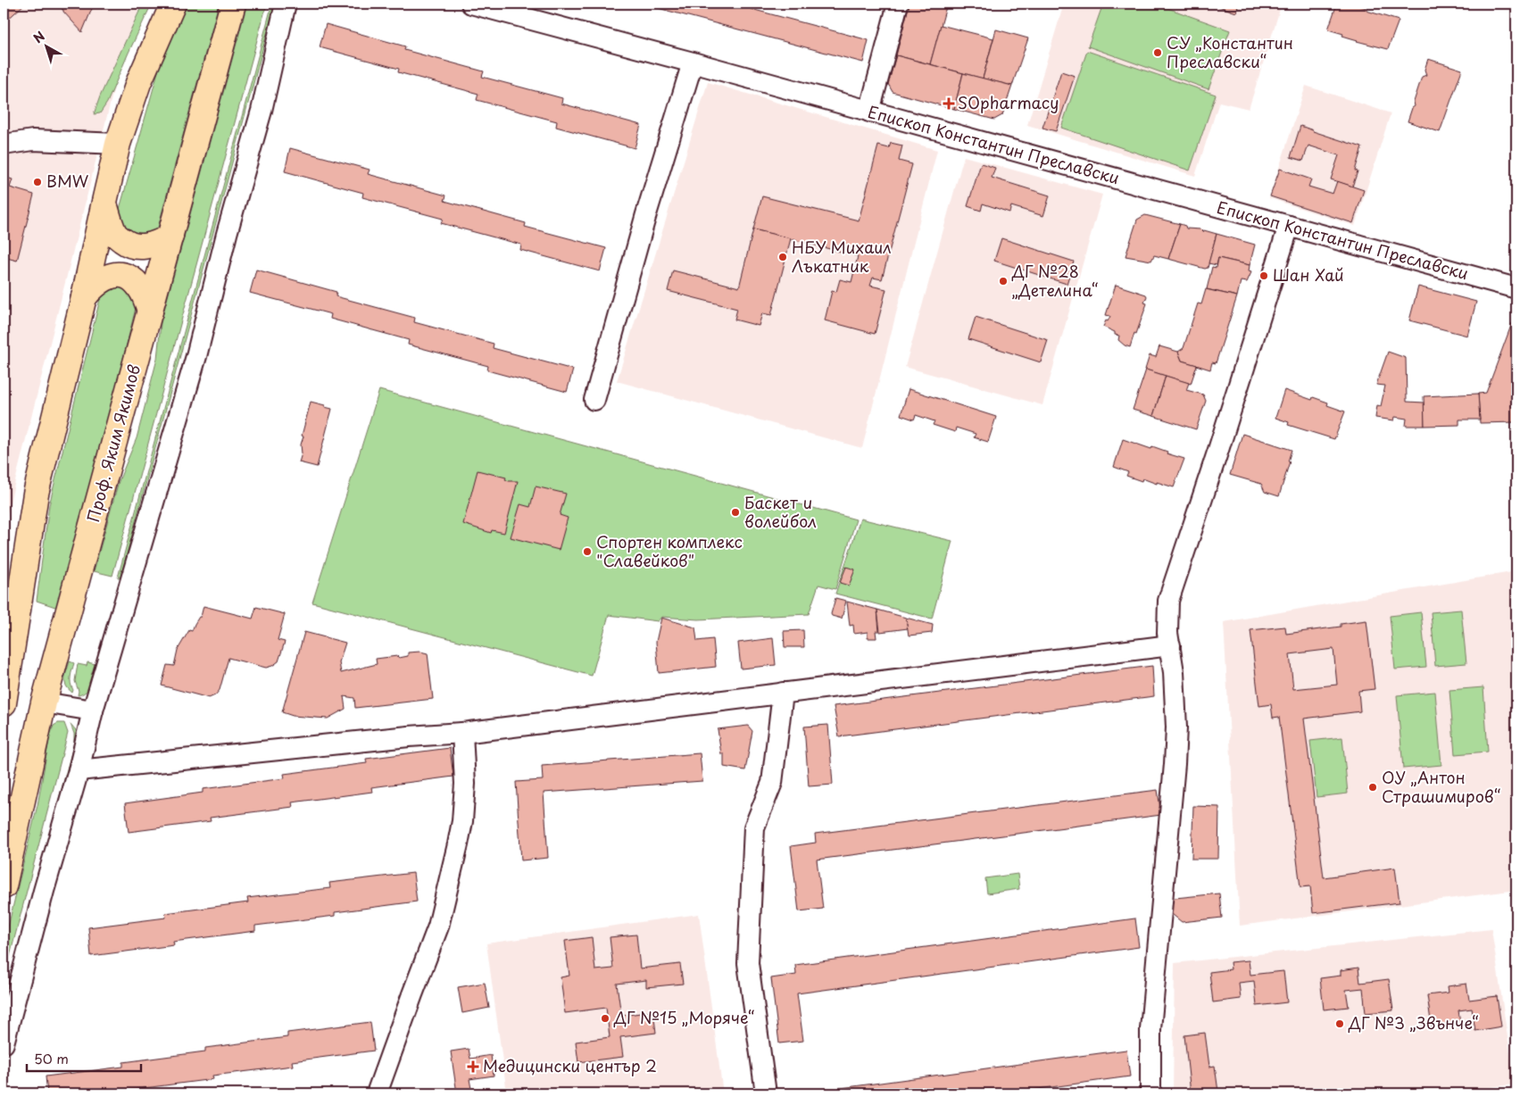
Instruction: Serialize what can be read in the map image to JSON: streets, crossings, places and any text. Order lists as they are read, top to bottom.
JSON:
{
  "streets": {
    "highway": ["Проф. Яким Якимов"],
    "street": ["Епископ Константин Преславски"]
  },
  "places": {
    "other": [
      "СУ „Константин Преславски“",
      "BMW",
      "НБУ Михаил Лъкатник",
      "Шан Хай",
      "ДГ №28 „Детелина“",
      "Баскет и волейбол",
      "Спортен комплекс \"Славейков\"",
      "ОУ „Антон Страшимиров“",
      "ДГ №15 „Моряче“",
      "ДГ №3 „Звънче“"
    ],
    "health": ["SOpharmacy", "Медицински център 2"]
  },
  "scale_bar": "50 m",
  "north": "top left"
}
